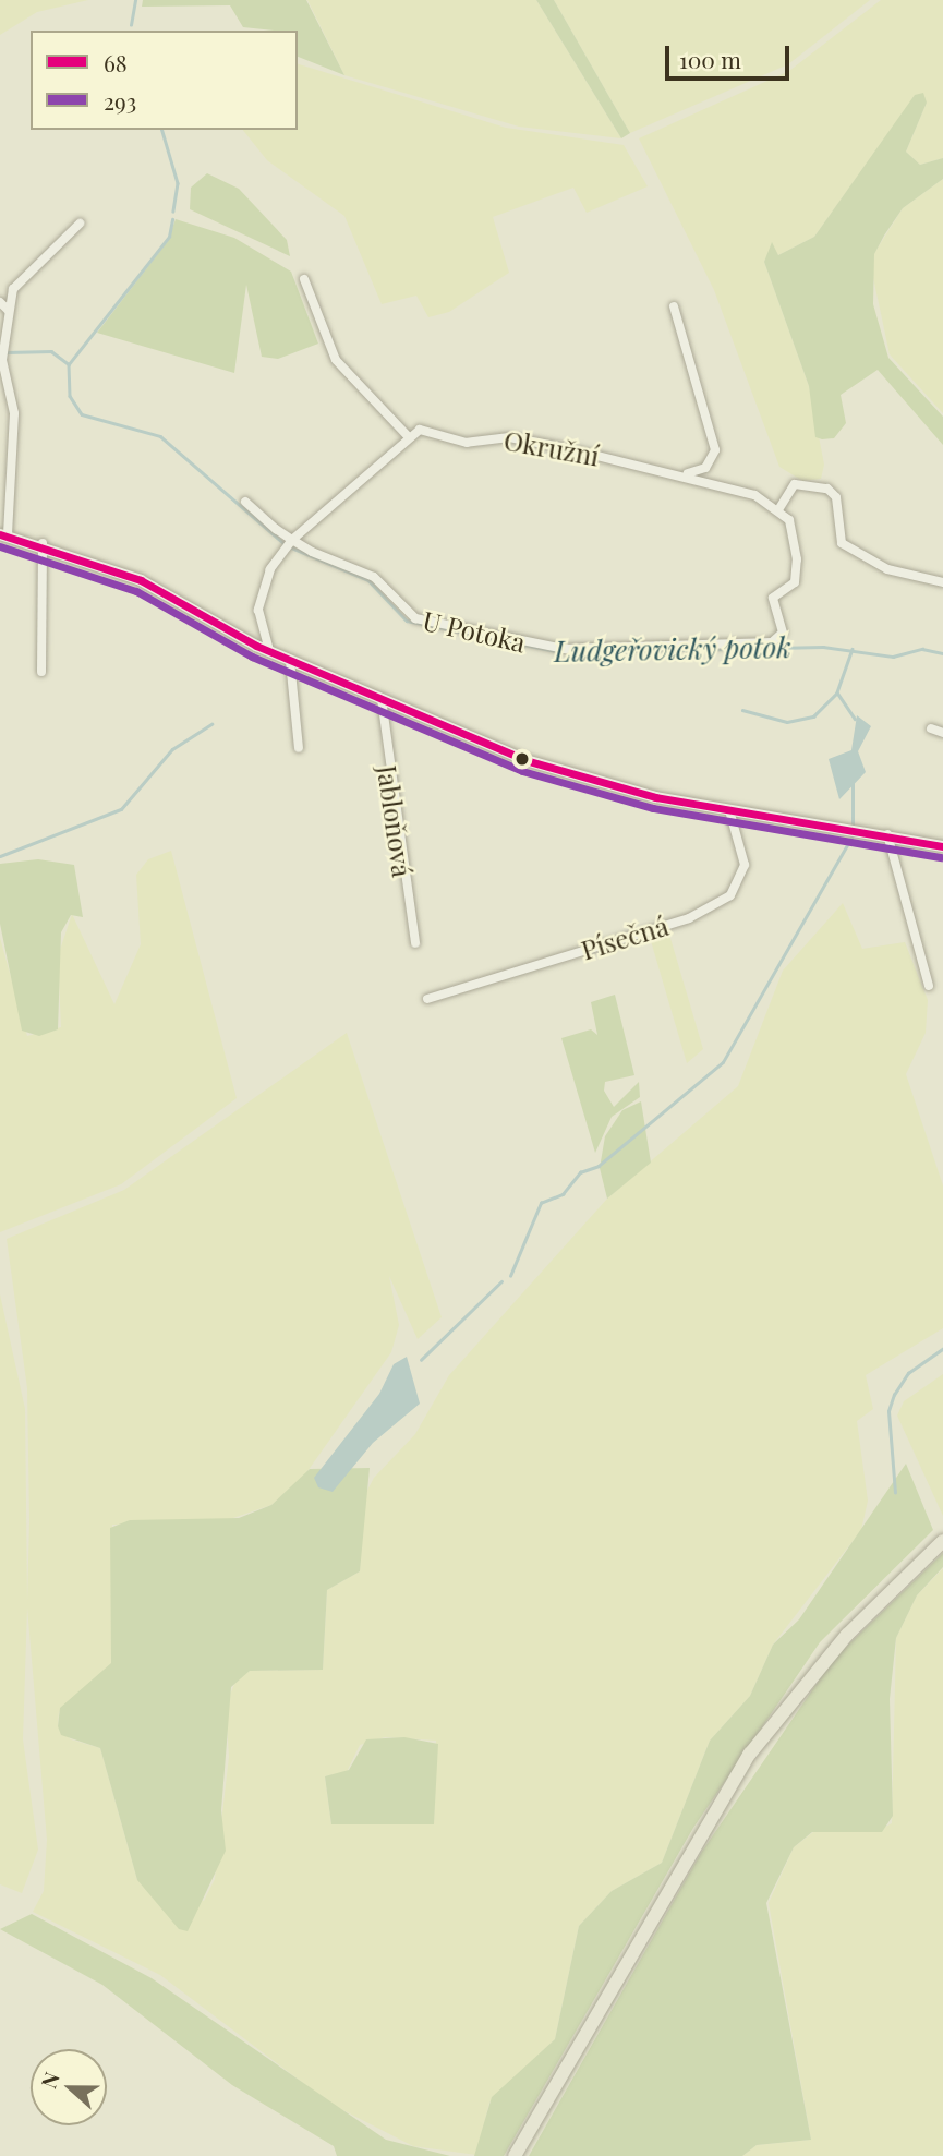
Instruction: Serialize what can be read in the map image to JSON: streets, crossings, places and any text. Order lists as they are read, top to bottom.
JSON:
{
  "streets": {
    "street": [
      "Okružní",
      "U Potoka",
      "Jabloňová",
      "Písečná"
    ]
  },
  "crossings": [
    ["Okružní", "U Potoka"]
  ],
  "water": ["Ludgeřovický potok"],
  "lines": ["transit line 68", "transit line 293"],
  "legend": ["68", "293"],
  "scale_bar": "100 m",
  "north": "left"
}
